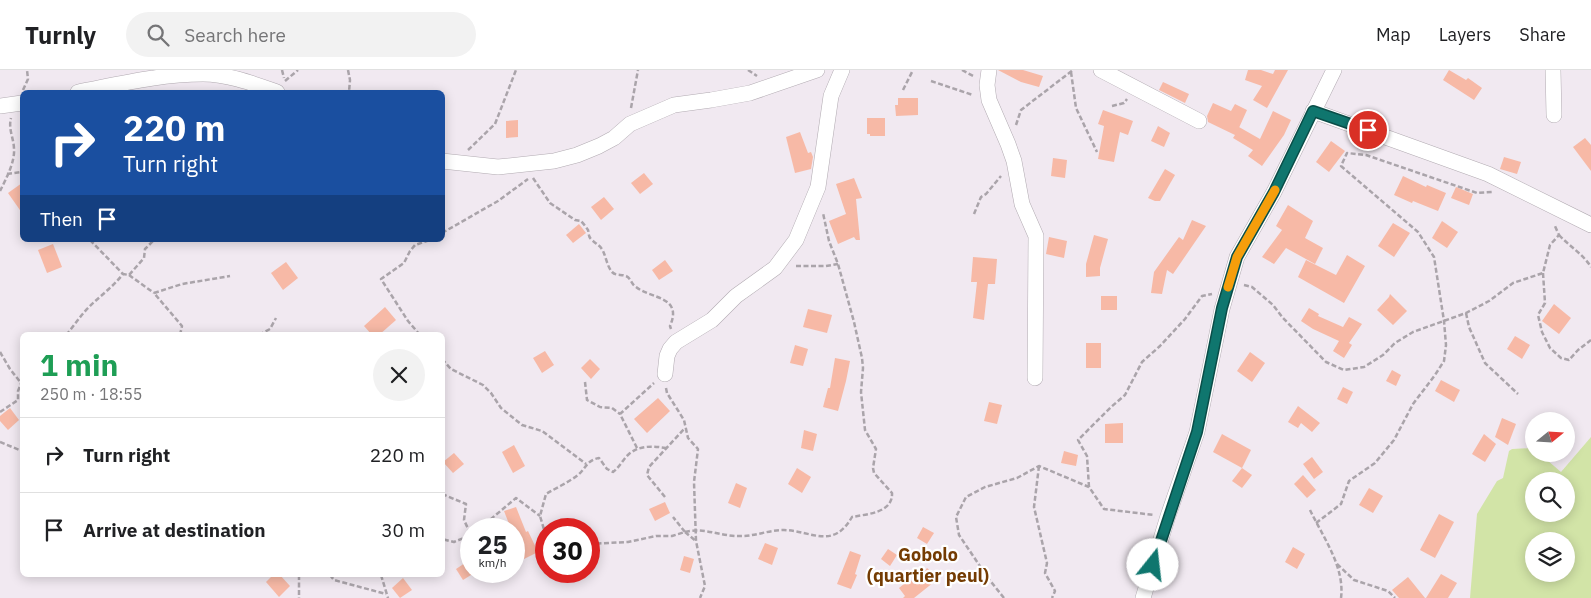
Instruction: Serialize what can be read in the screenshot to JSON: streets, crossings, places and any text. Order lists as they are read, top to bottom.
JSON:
{
  "districts": ["Gobolo (quartier peul)"],
  "north": "right",
  "page": {
    "header": "Turnly",
    "search": "Search here",
    "nav": ["Map", "Layers", "Share"],
    "turn": ["220 m", "Turn right"],
    "then": "Then",
    "heading": ["1 min", "250 m · 18:55"],
    "list": [
      {
        "name": "Turn right",
        "value": "220 m"
      },
      {
        "name": "Arrive at destination",
        "value": "30 m"
      }
    ],
    "speed": "25 km/h",
    "limit": "30"
  }
}
